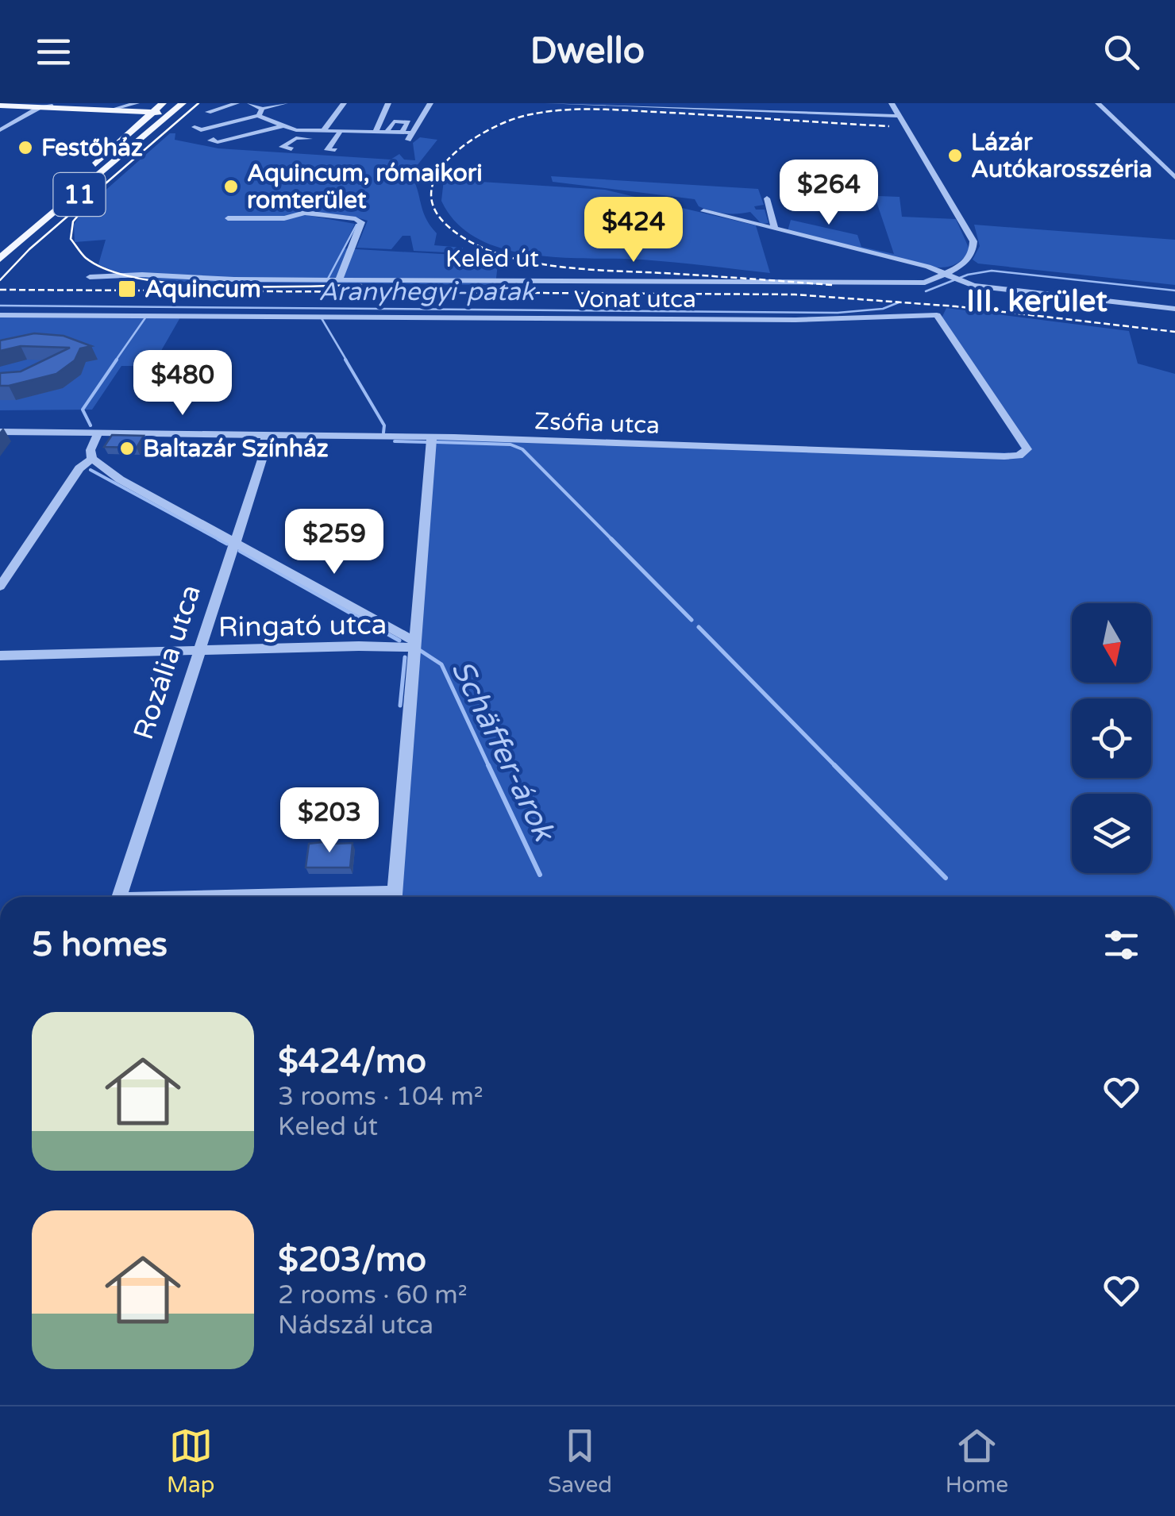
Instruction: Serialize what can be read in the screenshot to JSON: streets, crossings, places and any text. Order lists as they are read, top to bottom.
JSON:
{
  "streets": {
    "main road": ["11"],
    "street": [
      "Keled út",
      "Vonat utca",
      "Zsófia utca",
      "Ringató utca",
      "Rozália utca"
    ]
  },
  "crossings": [
    ["Vonat utca", "Zsófia utca"],
    ["Zsófia utca", "Rozália utca"],
    ["Ringató utca", "Rozália utca"]
  ],
  "districts": ["III. kerület"],
  "water": ["Aranyhegyi-patak", "Schäffer-árok"],
  "places": {
    "other": [
      "Festőház",
      "Lázár Autókarosszéria",
      "Aquincum, rómaikori romterület",
      "Baltazár Színház"
    ],
    "transit": ["Aquincum"]
  },
  "north": "bottom",
  "page": {
    "header": "Dwello",
    "price": [
      "$264",
      "$424",
      "$480",
      "$259",
      "$203"
    ],
    "heading": "5 homes",
    "list": [
      {
        "name": "$424/mo",
        "note": "3 rooms · 104 m² · Keled út"
      },
      {
        "name": "$203/mo",
        "note": "2 rooms · 60 m² · Nádszál utca"
      }
    ],
    "tabs": ["Map", "Saved", "Home"]
  }
}
